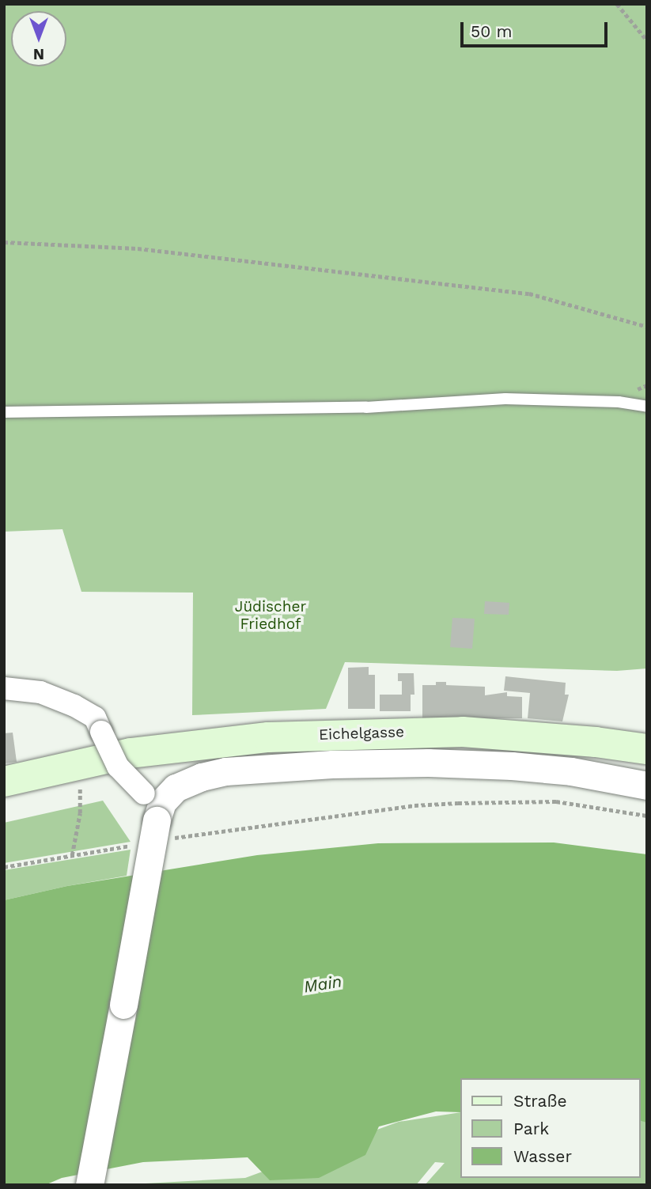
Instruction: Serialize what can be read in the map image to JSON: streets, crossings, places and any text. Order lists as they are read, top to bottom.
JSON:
{
  "streets": {
    "main road": ["Eichelgasse"]
  },
  "water": ["Main"],
  "parks": ["Jüdischer Friedhof"],
  "legend": ["Straße", "Park", "Wasser"],
  "scale_bar": "50 m",
  "north": "bottom"
}
